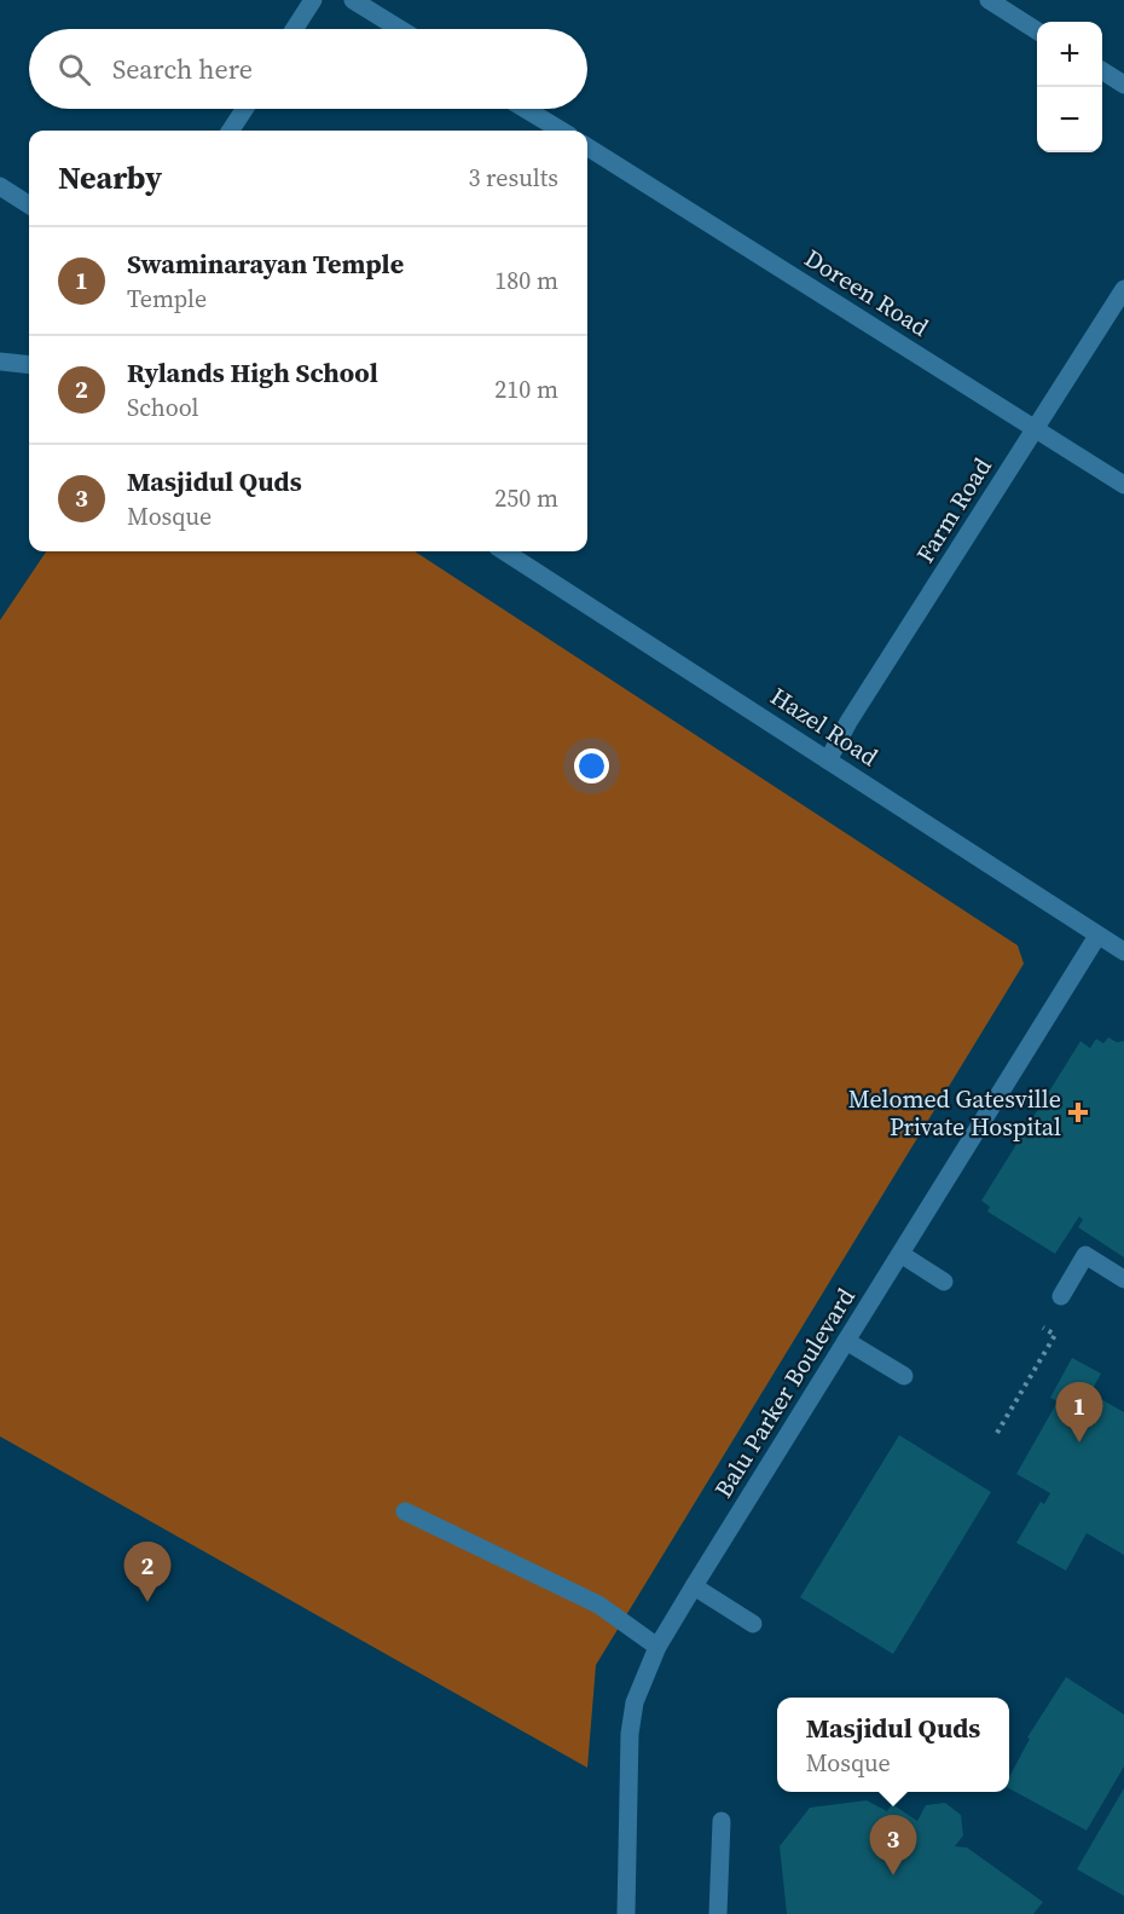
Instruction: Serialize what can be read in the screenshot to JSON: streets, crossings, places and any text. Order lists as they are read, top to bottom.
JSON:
{
  "streets": {
    "street": [
      "Doreen Road",
      "Farm Road",
      "Hazel Road",
      "Balu Parker Boulevard"
    ]
  },
  "crossings": [
    ["Doreen Road", "Farm Road"],
    ["Farm Road", "Hazel Road"],
    ["Hazel Road", "Balu Parker Boulevard"]
  ],
  "places": {
    "health": ["Melomed Gatesville Private Hospital"]
  },
  "page": {
    "map_buttons": ["+", "−"],
    "search": "Search here",
    "heading": ["Nearby", "3 results"],
    "list": [
      {
        "mark": "1",
        "name": "Swaminarayan Temple",
        "note": "Temple",
        "value": "180 m"
      },
      {
        "mark": "2",
        "name": "Rylands High School",
        "note": "School",
        "value": "210 m"
      },
      {
        "mark": "3",
        "name": "Masjidul Quds",
        "note": "Mosque",
        "value": "250 m"
      }
    ],
    "pins": ["1", "2", "3"],
    "popup": ["Masjidul Quds", "Mosque"]
  }
}
